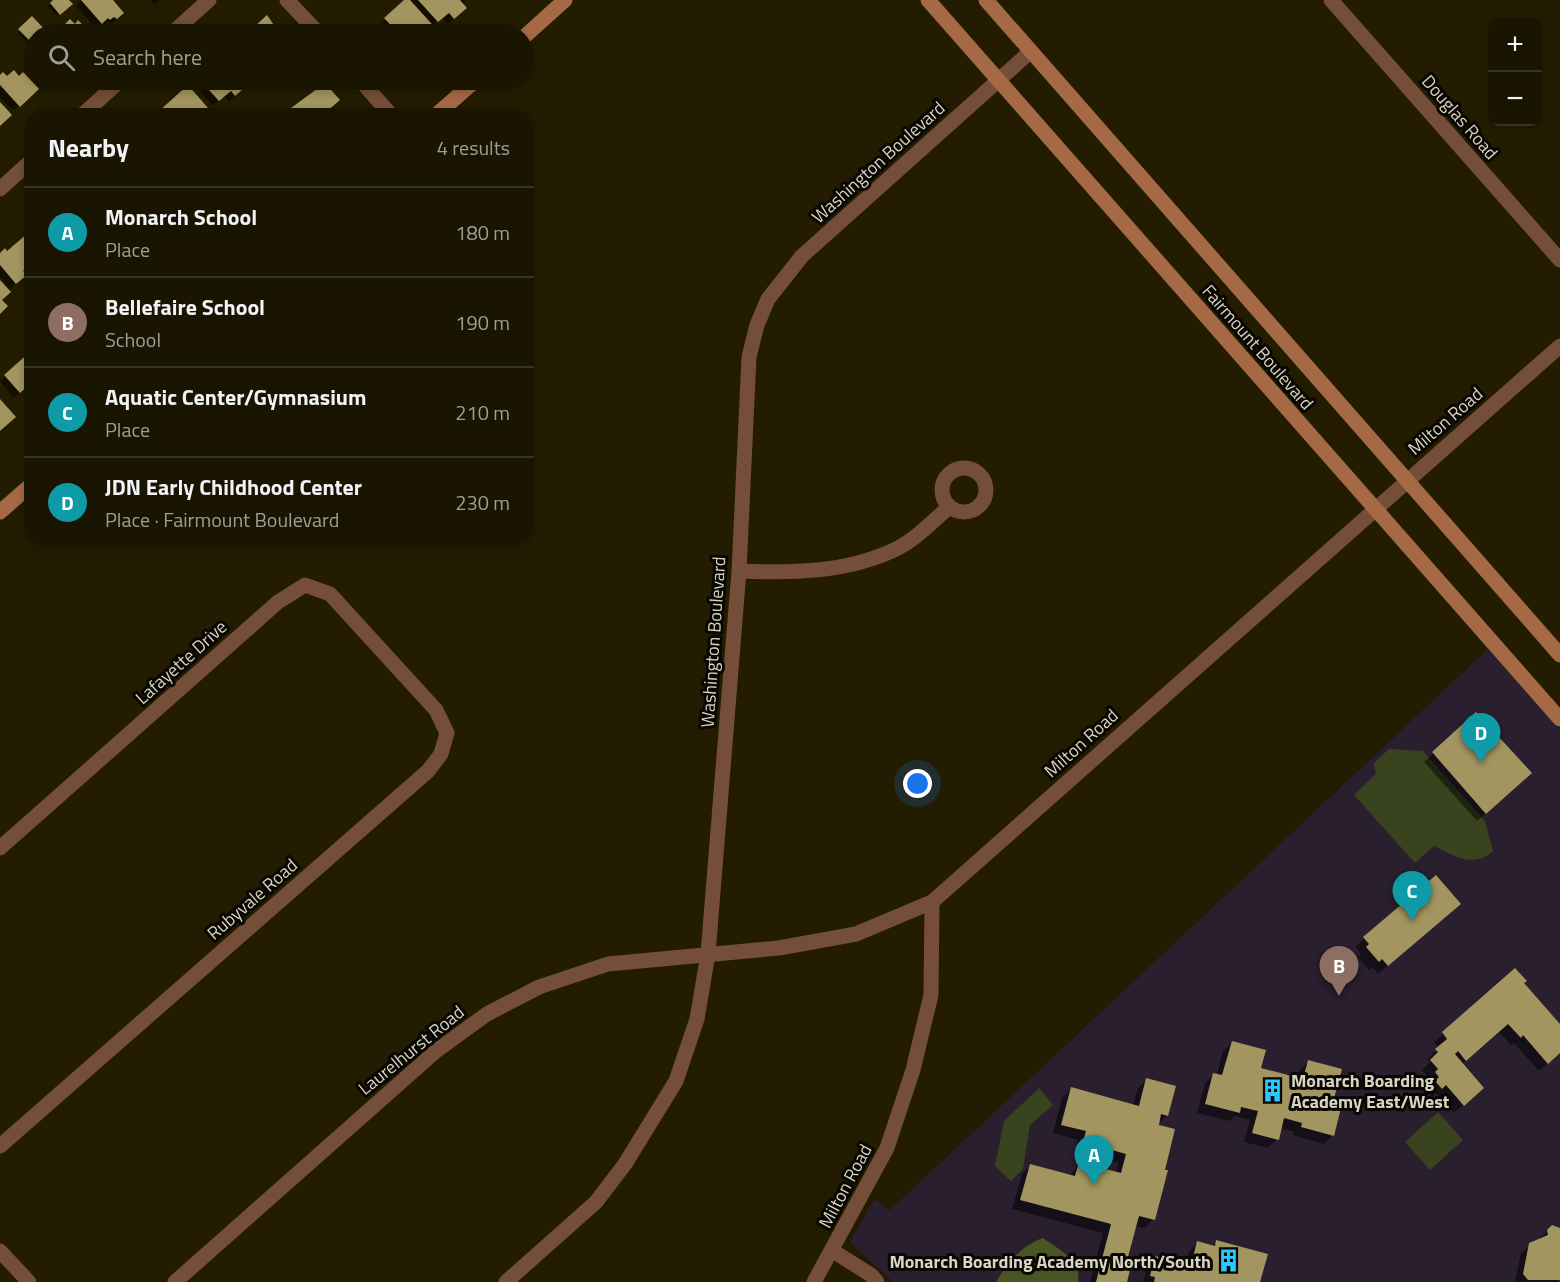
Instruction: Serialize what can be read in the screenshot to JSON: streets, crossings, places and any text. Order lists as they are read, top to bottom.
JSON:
{
  "streets": {
    "main road": ["Fairmount Boulevard"],
    "street": [
      "Douglas Road",
      "Washington Boulevard",
      "Milton Road",
      "Lafayette Drive",
      "Rubyvale Road",
      "Laurelhurst Road"
    ]
  },
  "crossings": [
    ["Washington Boulevard", "Fairmount Boulevard"],
    ["Washington Boulevard", "Laurelhurst Road"],
    ["Fairmount Boulevard", "Milton Road"],
    ["Milton Road", "Laurelhurst Road"],
    ["Lafayette Drive", "Rubyvale Road"]
  ],
  "places": {
    "building": ["Monarch Boarding Academy East/West", "Monarch Boarding Academy North/South"]
  },
  "page": {
    "map_buttons": ["+", "−"],
    "search": "Search here",
    "heading": ["Nearby", "4 results"],
    "list": [
      {
        "mark": "A",
        "name": "Monarch School",
        "note": "Place",
        "value": "180 m"
      },
      {
        "mark": "B",
        "name": "Bellefaire School",
        "note": "School",
        "value": "190 m"
      },
      {
        "mark": "C",
        "name": "Aquatic Center/Gymnasium",
        "note": "Place",
        "value": "210 m"
      },
      {
        "mark": "D",
        "name": "JDN Early Childhood Center",
        "note": "Place · Fairmount Boulevard",
        "value": "230 m"
      }
    ],
    "pins": [
      "D",
      "C",
      "B",
      "A"
    ]
  }
}
